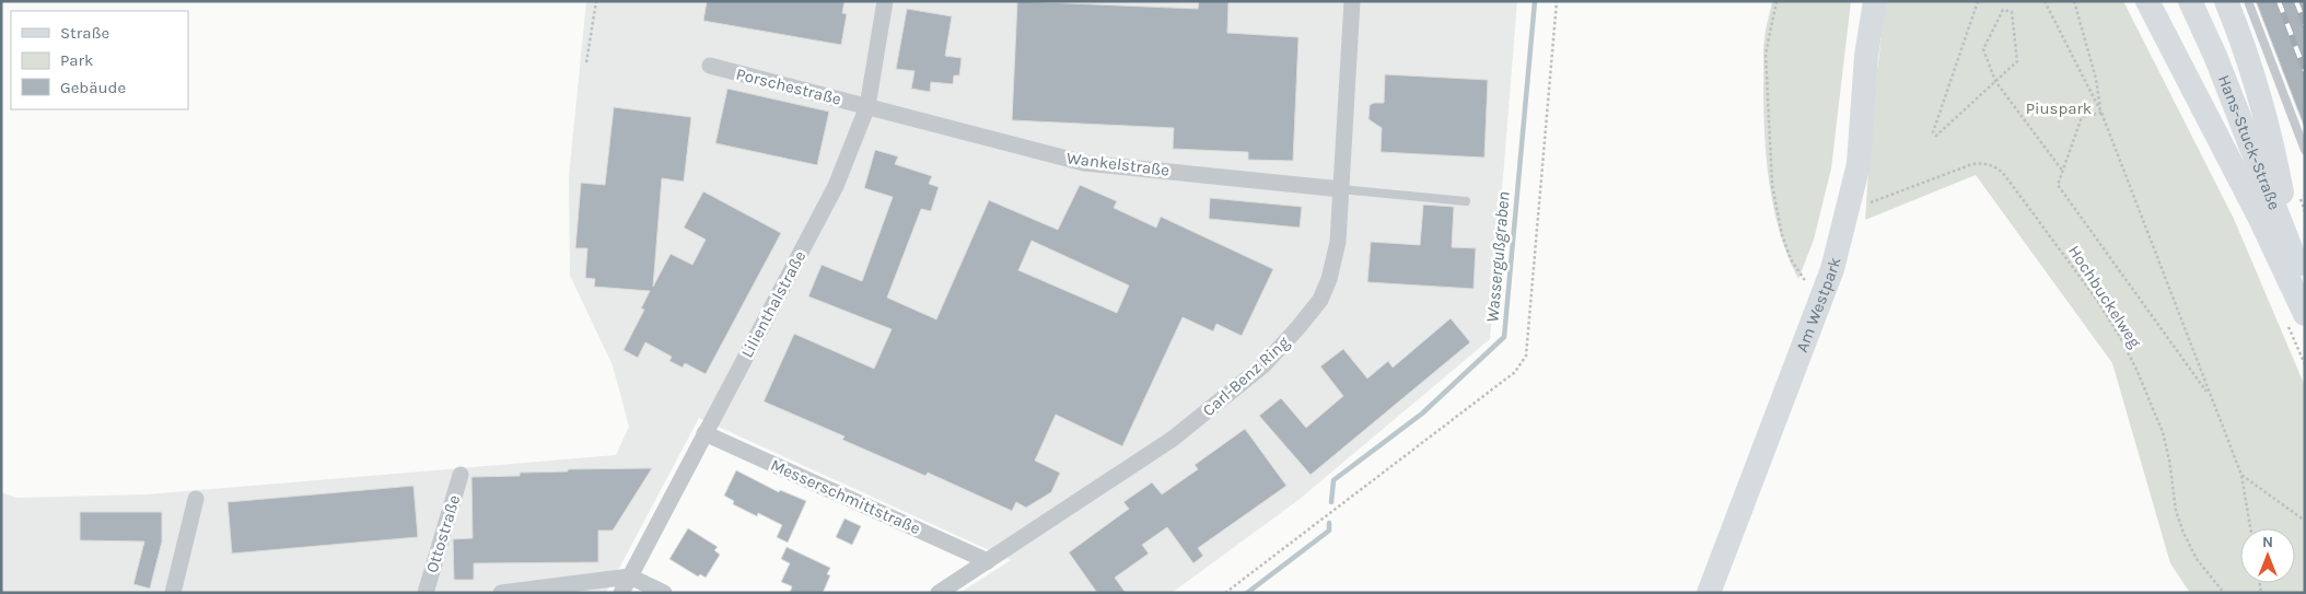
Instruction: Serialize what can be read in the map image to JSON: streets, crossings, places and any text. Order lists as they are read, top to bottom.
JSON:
{
  "streets": {
    "main road": ["Hans-Stuck-Straße", "Am Westpark"],
    "street": [
      "Porschestraße",
      "Wankelstraße",
      "Lilienthalstraße",
      "Carl-Benz Ring",
      "Messerschmittstraße",
      "Ottostraße"
    ],
    "path": ["Hochbuckelweg"]
  },
  "crossings": [
    ["Porschestraße", "Wankelstraße"],
    ["Porschestraße", "Lilienthalstraße"],
    ["Wankelstraße", "Lilienthalstraße"],
    ["Wankelstraße", "Carl-Benz Ring"],
    ["Hochbuckelweg", "Am Westpark"],
    ["Lilienthalstraße", "Messerschmittstraße"],
    ["Carl-Benz Ring", "Messerschmittstraße"]
  ],
  "water": ["Wassergußgraben"],
  "parks": ["Piuspark"],
  "legend": ["Straße", "Park", "Gebäude"],
  "north": "top"
}
